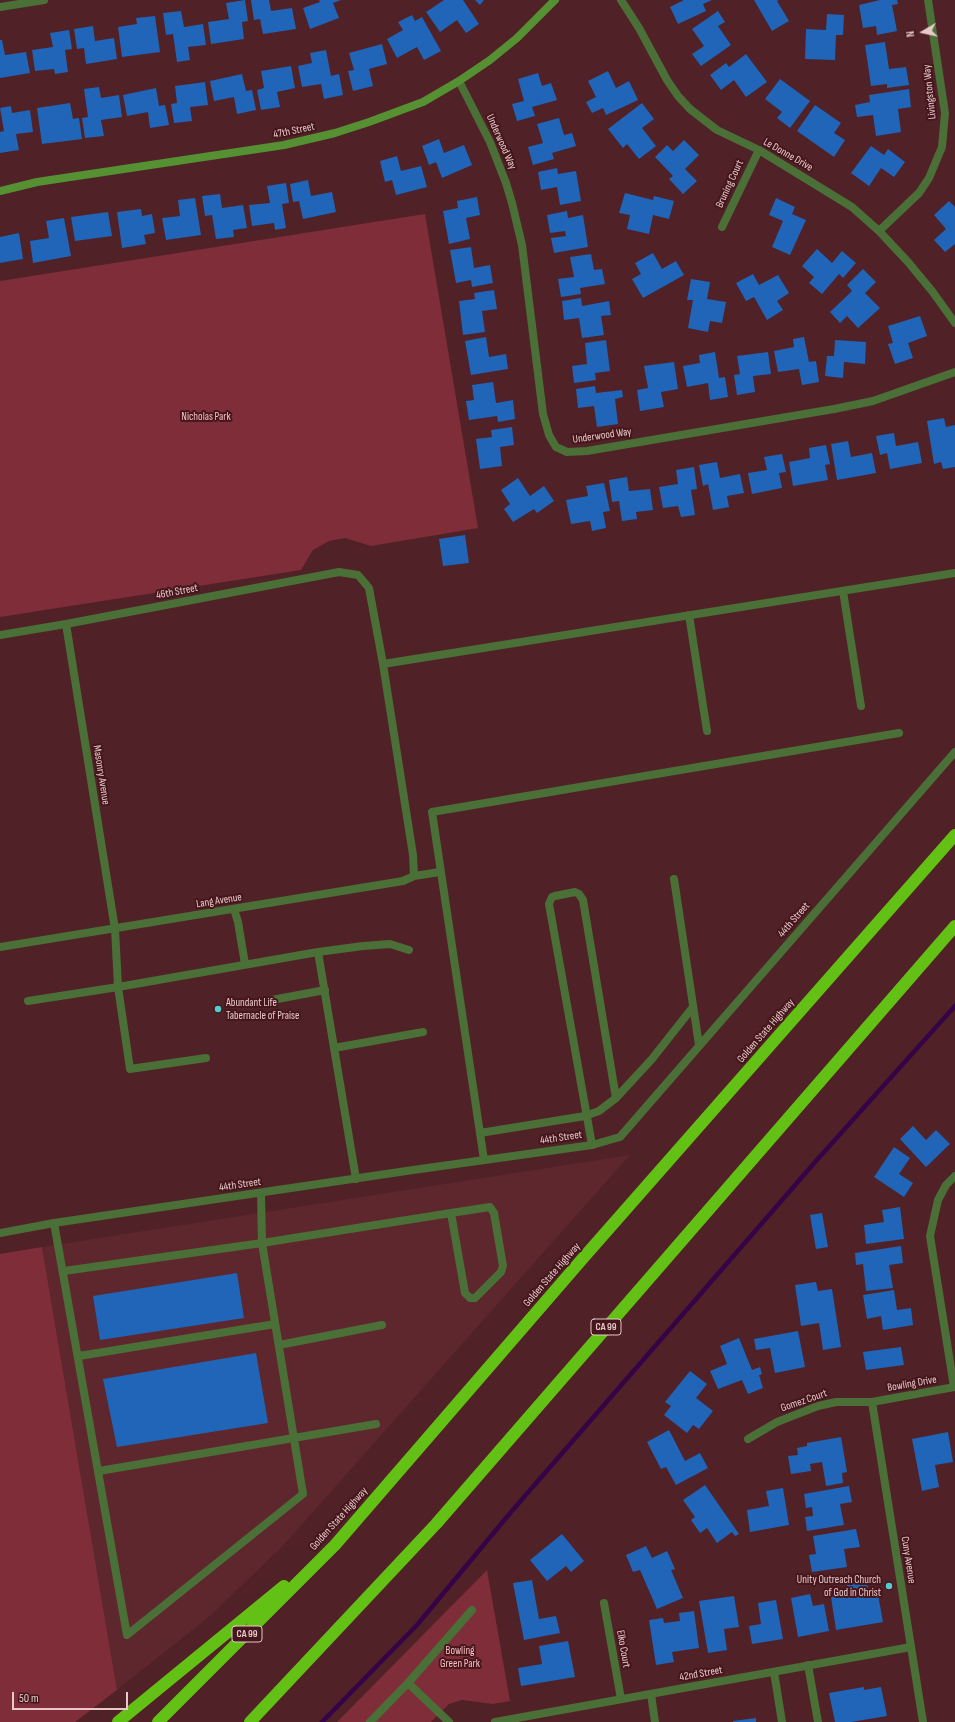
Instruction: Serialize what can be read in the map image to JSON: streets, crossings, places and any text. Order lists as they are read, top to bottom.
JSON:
{
  "streets": {
    "highway": ["Golden State Highway", "CA 99"],
    "street": [
      "Livingston Way",
      "47th Street",
      "Underwood Way",
      "Le Donne Drive",
      "Bruning Court",
      "46th Street",
      "Masonry Avenue",
      "Lang Avenue",
      "44th Street",
      "Bowling Drive",
      "Gomez Court",
      "Cuny Avenue",
      "Elko Court",
      "42nd Street"
    ]
  },
  "crossings": [
    ["Livingston Way", "Le Donne Drive"],
    ["47th Street", "Underwood Way"],
    ["Le Donne Drive", "Bruning Court"],
    ["46th Street", "Masonry Avenue"],
    ["Masonry Avenue", "Lang Avenue"],
    ["Bowling Drive", "Gomez Court"],
    ["Bowling Drive", "Cuny Avenue"],
    ["Gomez Court", "Cuny Avenue"],
    ["Cuny Avenue", "42nd Street"],
    ["Elko Court", "42nd Street"]
  ],
  "parks": ["Nicholas Park", "Bowling Green Park"],
  "places": ["Abundant Life Tabernacle of Praise", "Unity Outreach Church of God in Christ"],
  "scale_bar": "50 m",
  "north": "left"
}
